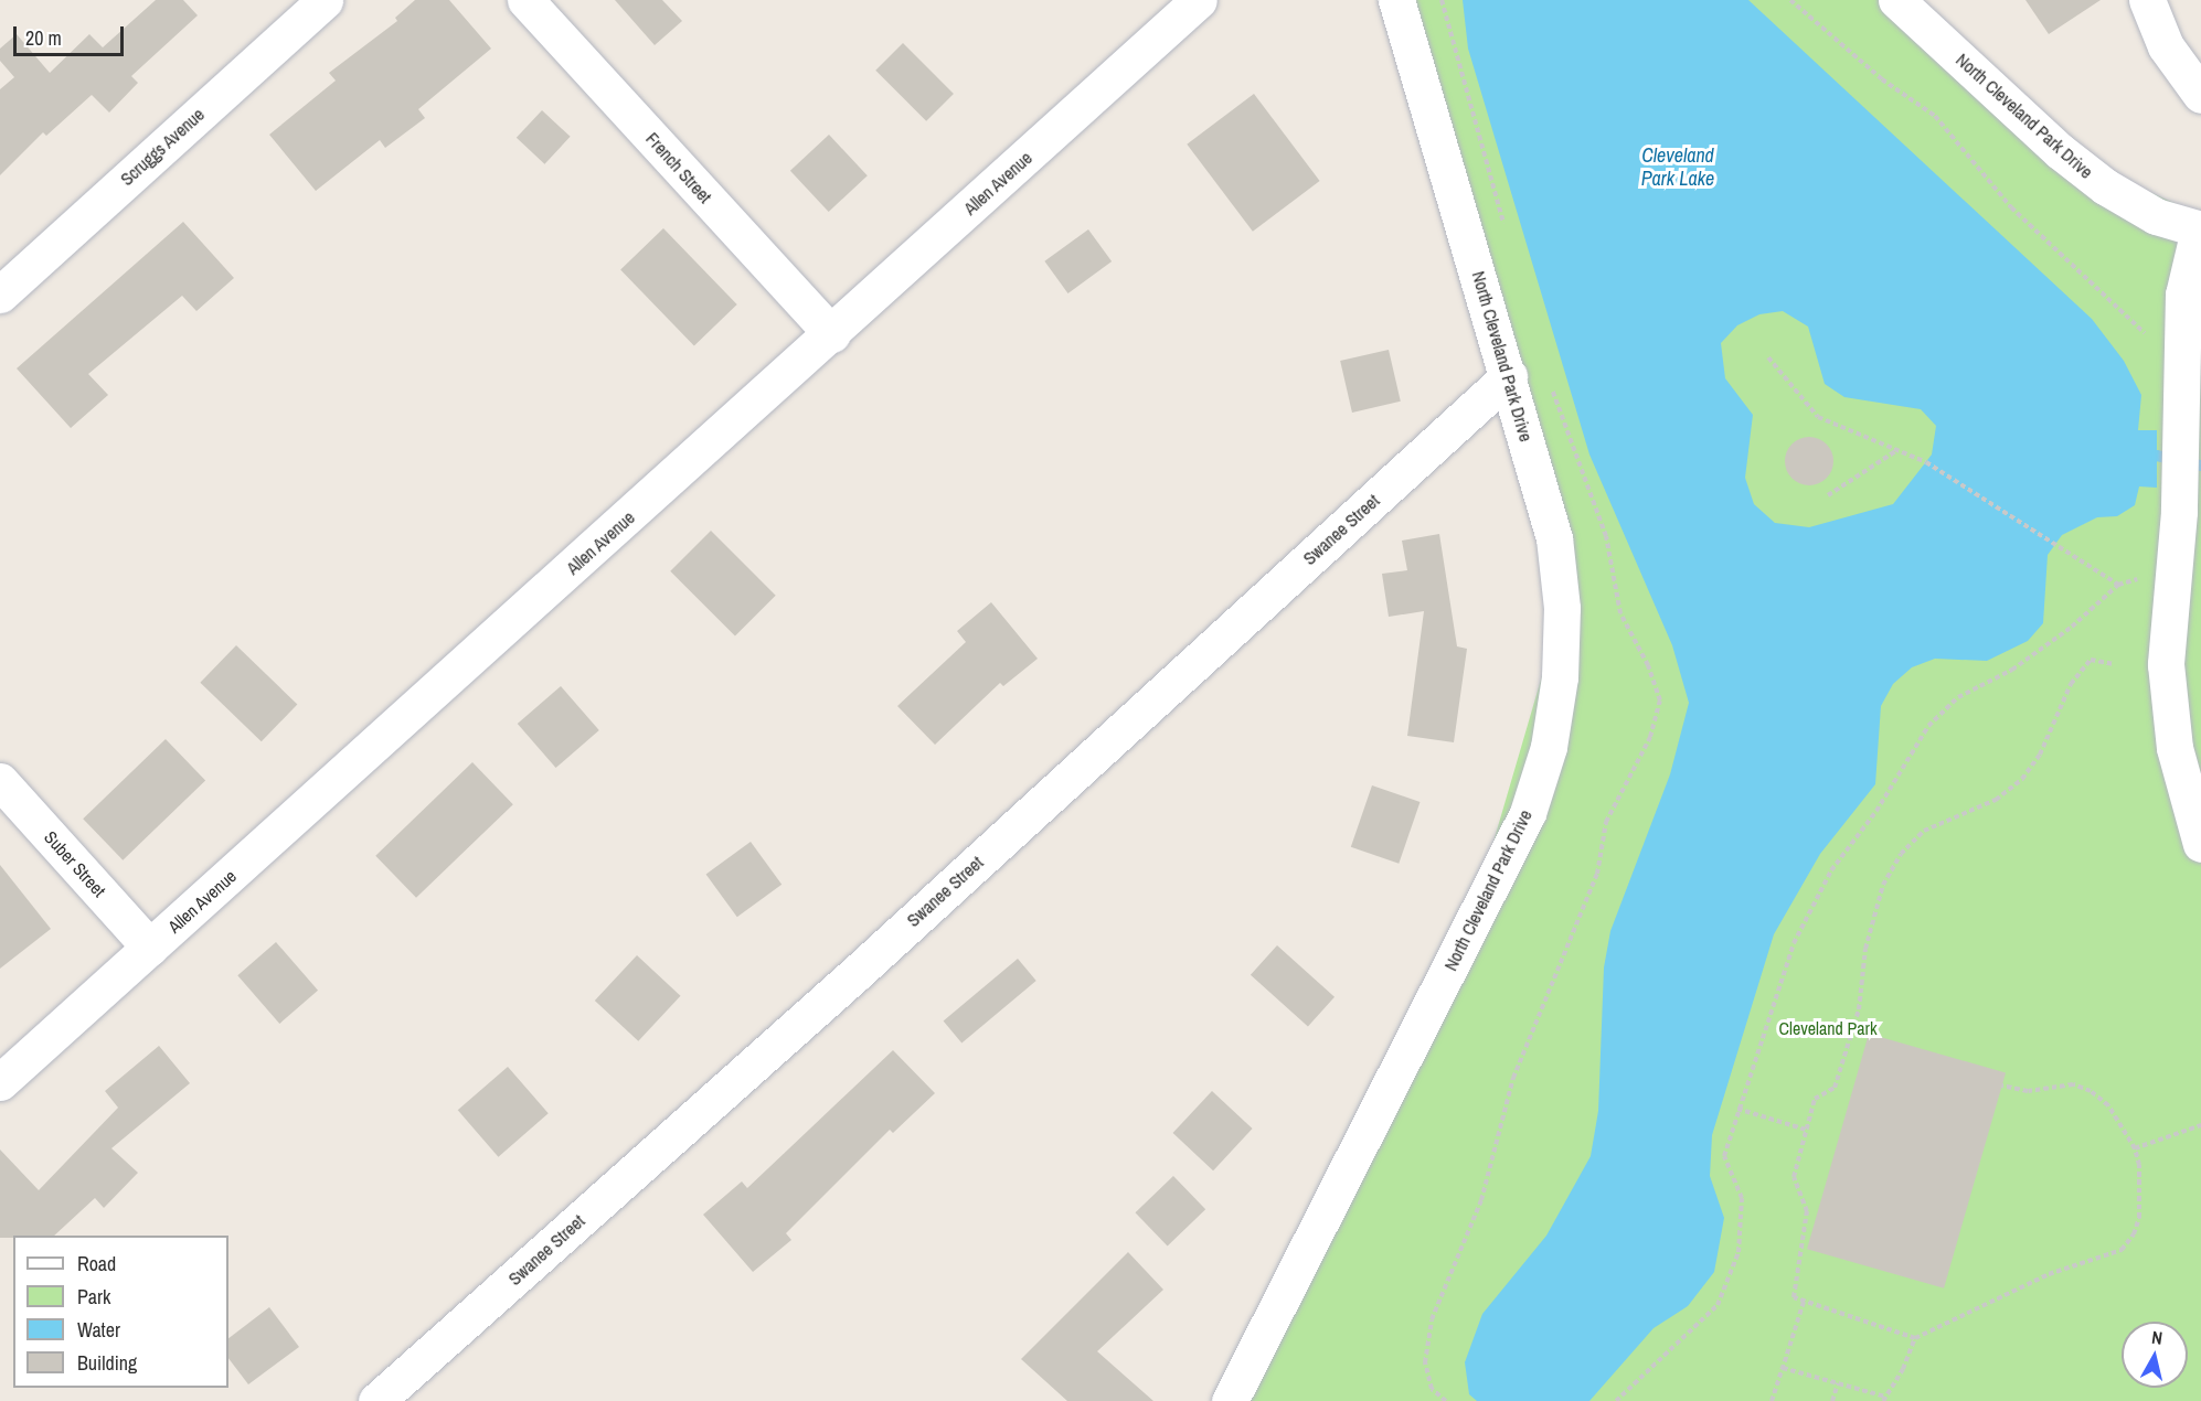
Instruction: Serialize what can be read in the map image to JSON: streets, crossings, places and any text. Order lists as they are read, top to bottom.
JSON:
{
  "streets": {
    "street": [
      "North Cleveland Park Drive",
      "Scruggs Avenue",
      "French Street",
      "Allen Avenue",
      "Swanee Street",
      "Suber Street"
    ]
  },
  "crossings": [
    ["North Cleveland Park Drive", "Swanee Street"],
    ["French Street", "Allen Avenue"],
    ["Allen Avenue", "Suber Street"]
  ],
  "water": ["Cleveland Park Lake"],
  "parks": ["Cleveland Park"],
  "legend": [
    "Road",
    "Park",
    "Water",
    "Building"
  ],
  "scale_bar": "20 m",
  "north": "top"
}
